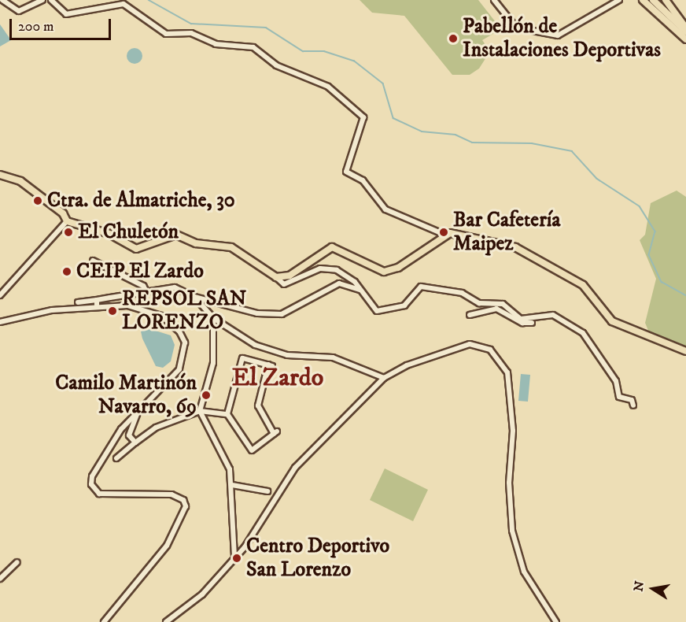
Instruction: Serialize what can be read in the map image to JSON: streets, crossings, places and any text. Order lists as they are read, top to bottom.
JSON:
{
  "districts": ["El Zardo"],
  "places": [
    "Pabellón de Instalaciones Deportivas",
    "Ctra. de Almatriche, 30",
    "El Chuletón",
    "Bar Cafetería Maipez",
    "CEIP El Zardo",
    "REPSOL SAN LORENZO",
    "Camilo Martinón Navarro, 69",
    "Centro Deportivo San Lorenzo"
  ],
  "scale_bar": "200 m",
  "north": "left"
}
